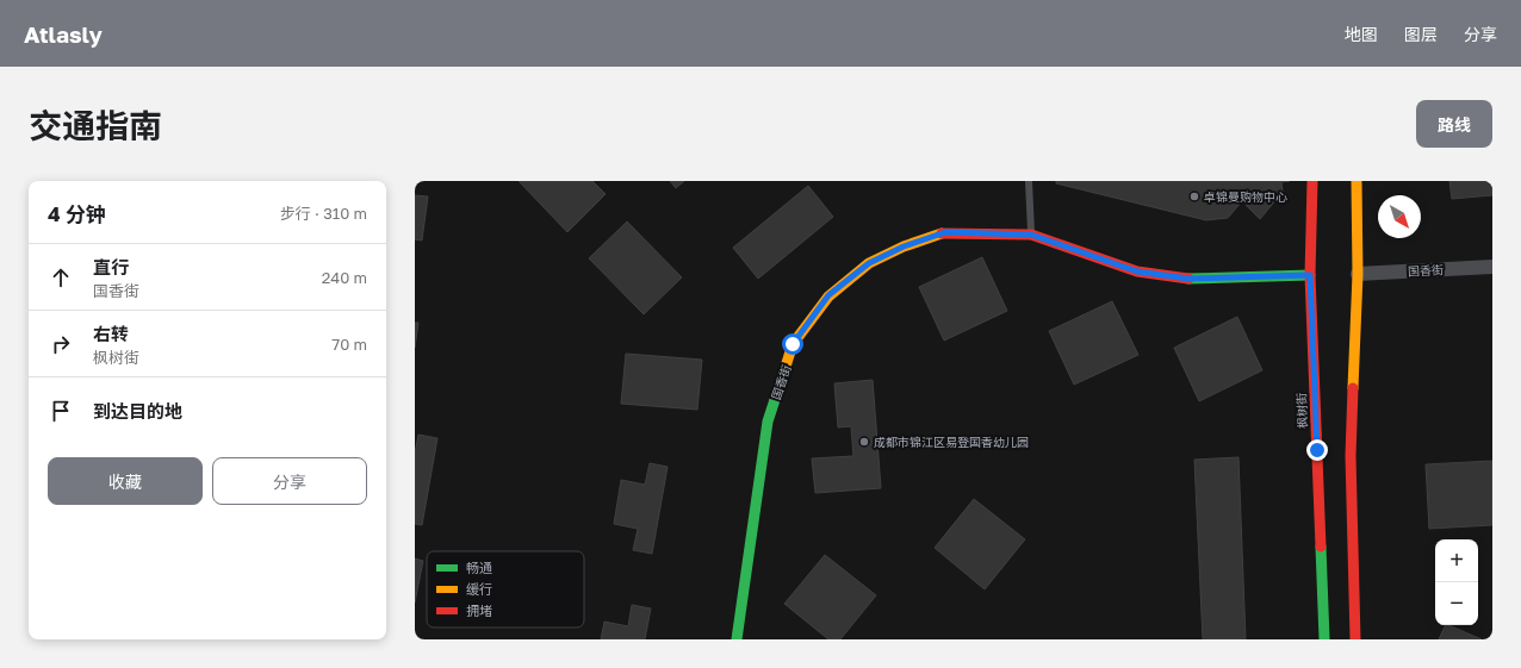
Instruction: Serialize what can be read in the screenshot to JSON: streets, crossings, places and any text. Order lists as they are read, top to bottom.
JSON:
{
  "streets": {
    "street": ["国香街", "枫树街"]
  },
  "crossings": [
    ["国香街", "枫树街"]
  ],
  "places": ["卓锦曼购物中心", "成都市锦江区易登国香幼儿园"],
  "legend": ["畅通", "缓行", "拥堵"],
  "north": "bottom right",
  "page": {
    "header": "Atlasly",
    "nav": ["地图", "图层", "分享"],
    "title": "交通指南",
    "buttons": [
      "路线",
      ["收藏", "分享"]
    ],
    "heading": ["4 分钟", "步行 · 310 m"],
    "list": [
      ["直行", "国香街", "240 m"],
      ["右转", "枫树街", "70 m"],
      "到达目的地"
    ],
    "map_buttons": ["+", "−"]
  }
}
